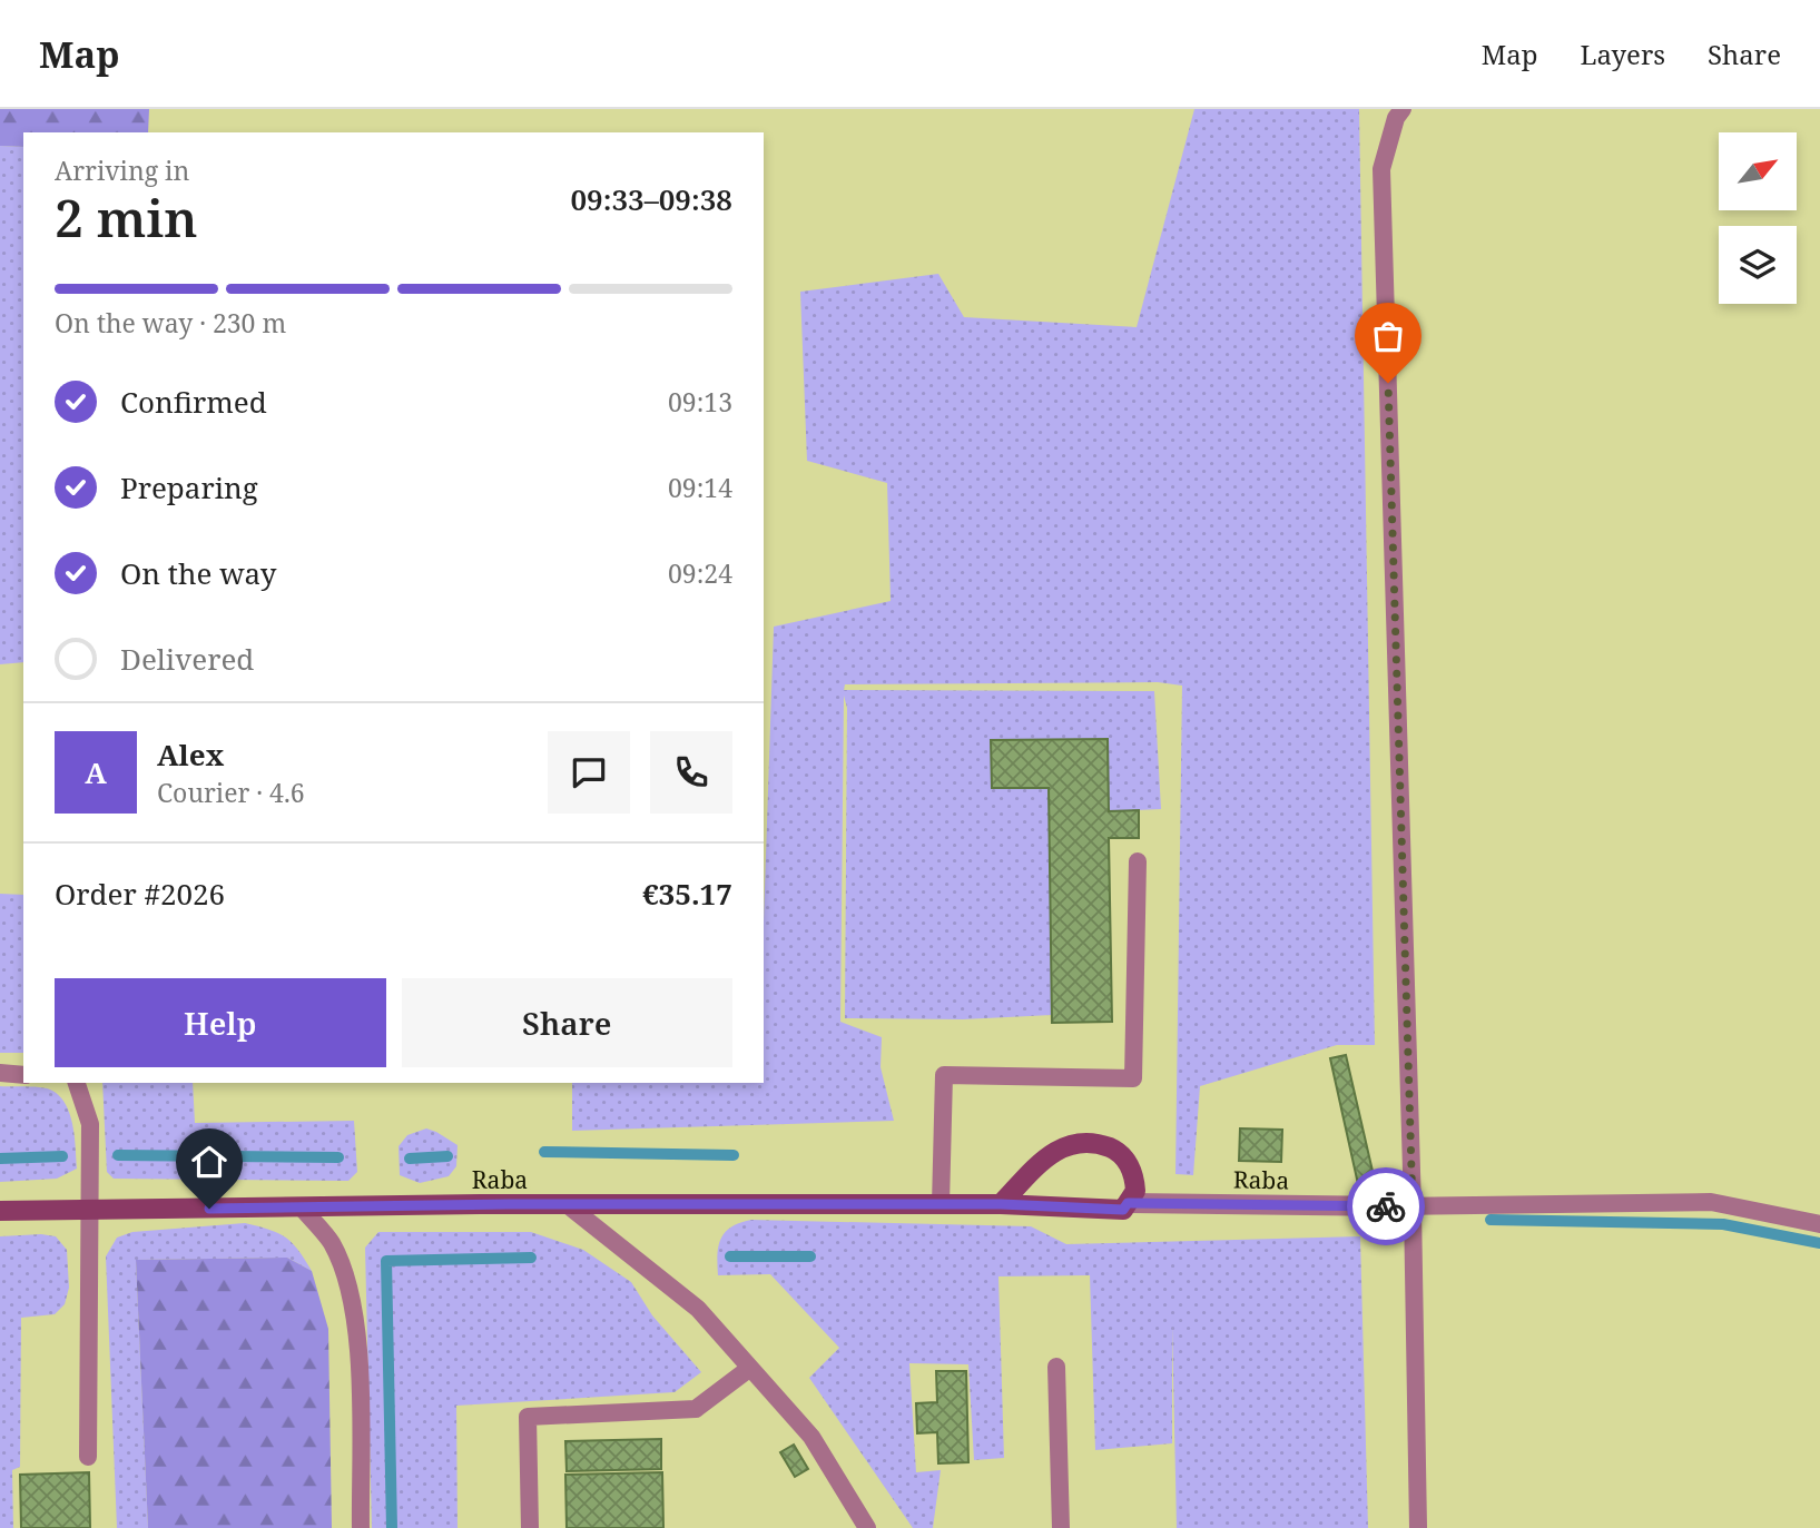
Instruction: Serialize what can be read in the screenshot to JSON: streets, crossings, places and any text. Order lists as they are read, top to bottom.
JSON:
{
  "streets": {
    "street": ["Raba"]
  },
  "north": "top right",
  "page": {
    "header": "Map",
    "nav": ["Map", "Layers", "Share"],
    "heading": ["2 min", "Arriving in", "09:33–09:38"],
    "panel": [
      "Alex",
      "Courier · 4.6",
      "Order #2026",
      "€35.17"
    ],
    "bar": "On the way · 230 m",
    "list": [
      ["Confirmed", "09:13"],
      ["Preparing", "09:14"],
      ["On the way", "09:24"],
      "Delivered"
    ],
    "round": "A",
    "buttons": ["Help", "Share"]
  }
}
